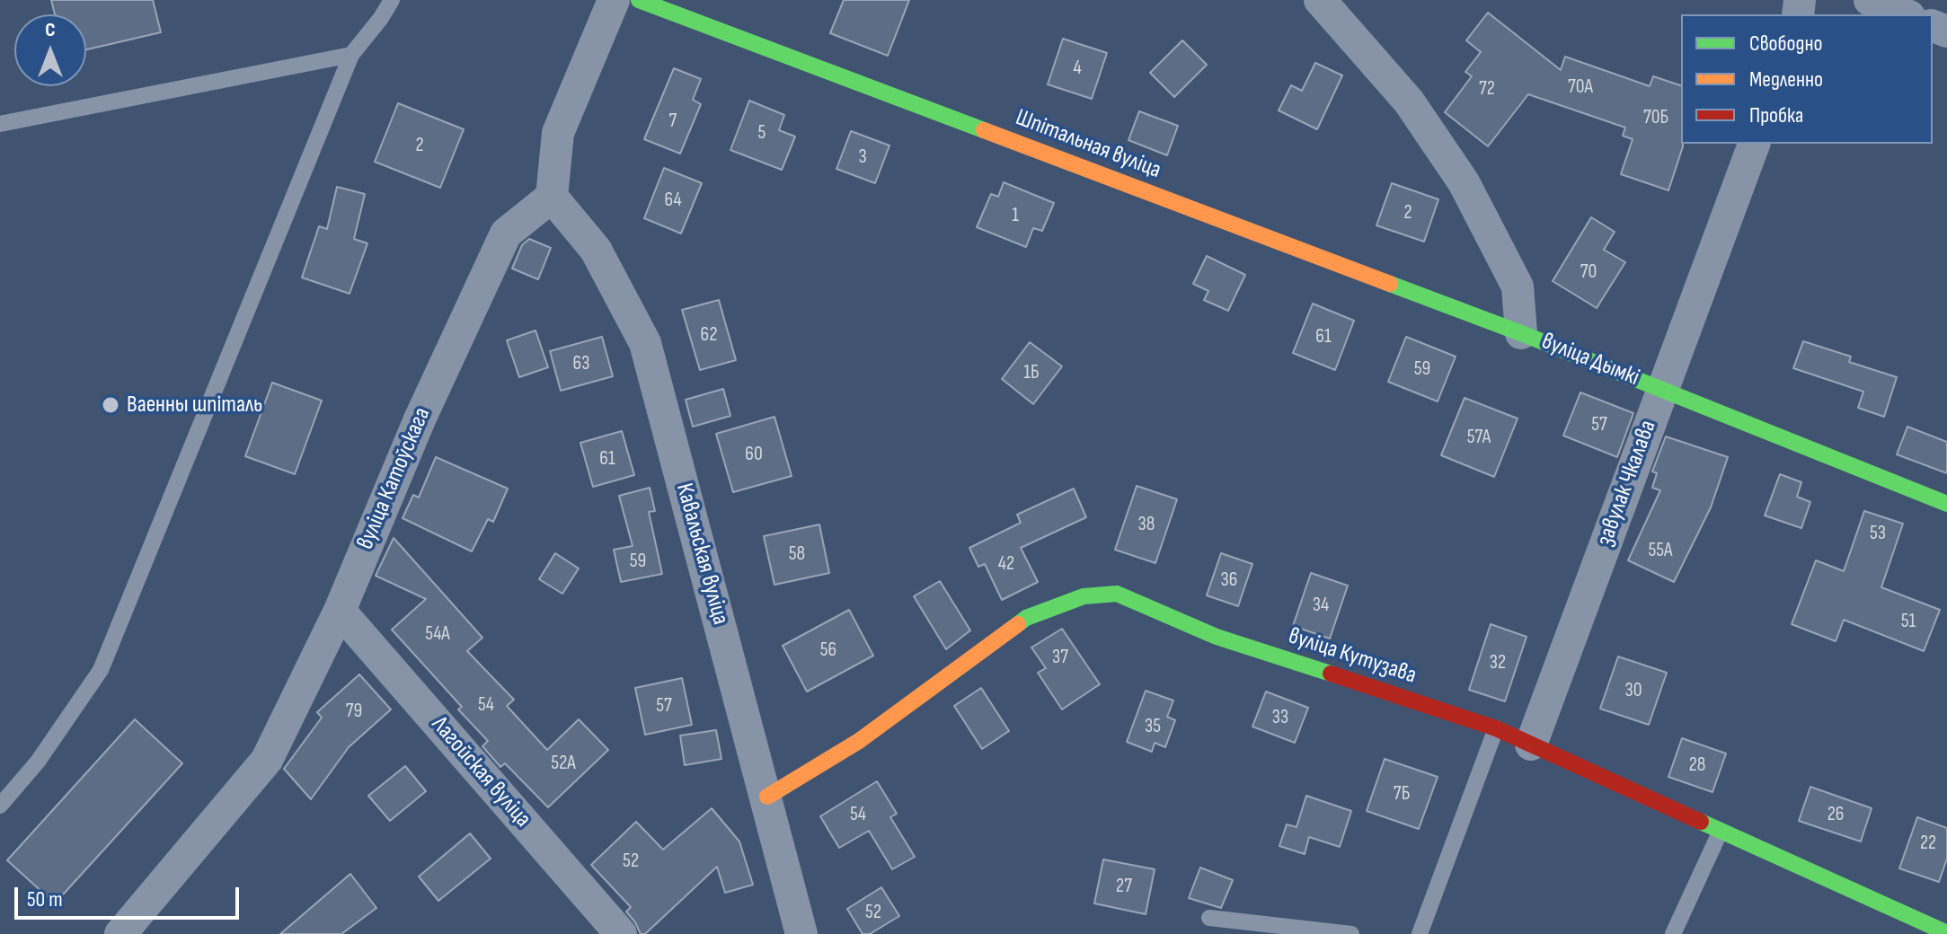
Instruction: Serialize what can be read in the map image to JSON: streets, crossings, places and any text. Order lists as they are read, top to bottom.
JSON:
{
  "streets": {
    "main road": ["Шпітальная вуліца", "вуліца Дымкі", "вуліца Кутузава"],
    "street": [
      "вуліца Катоўскага",
      "завулак Чкалава",
      "Кавальская вуліца",
      "Лагойская вуліца"
    ]
  },
  "crossings": [
    ["Шпітальная вуліца", "вуліца Дымкі"],
    ["вуліца Дымкі", "завулак Чкалава"],
    ["вуліца Катоўскага", "Кавальская вуліца"],
    ["вуліца Катоўскага", "Лагойская вуліца"],
    ["завулак Чкалава", "вуліца Кутузава"],
    ["Кавальская вуліца", "вуліца Кутузава"]
  ],
  "places": ["Ваенны шпіталь"],
  "house_numbers": [
    "4",
    "70А",
    "72",
    "70Б",
    "7",
    "5",
    "2",
    "3",
    "64",
    "2",
    "1",
    "70",
    "62",
    "61",
    "63",
    "59",
    "1Б",
    "57",
    "57А",
    "60",
    "61",
    "38",
    "53",
    "55А",
    "58",
    "59",
    "42",
    "36",
    "34",
    "51",
    "54А",
    "56",
    "37",
    "32",
    "30",
    "54",
    "57",
    "79",
    "33",
    "35",
    "52А",
    "28",
    "7Б",
    "54",
    "26",
    "22",
    "52",
    "27",
    "52"
  ],
  "legend": ["Свободно", "Медленно", "Пробка"],
  "scale_bar": "50 m",
  "north": "top"
}
